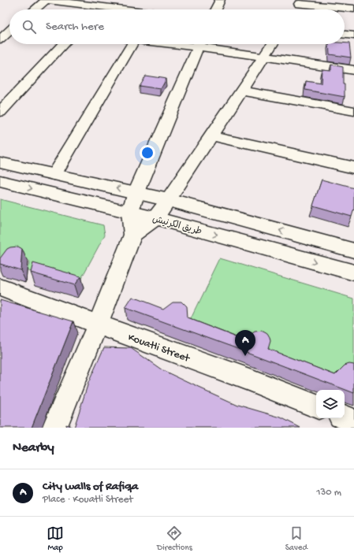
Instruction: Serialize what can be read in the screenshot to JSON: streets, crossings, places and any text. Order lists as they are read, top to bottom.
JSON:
{
  "streets": {
    "street": ["طريق الكرنيش", "Kouatli Street"]
  },
  "page": {
    "search": "Search here",
    "pins": "A",
    "heading": "Nearby",
    "list": [
      {
        "mark": "A",
        "name": "City walls of Rafiqa",
        "note": "Place · Kouatli Street",
        "value": "130 m"
      }
    ],
    "nav": ["Map", "Directions", "Saved"]
  }
}
